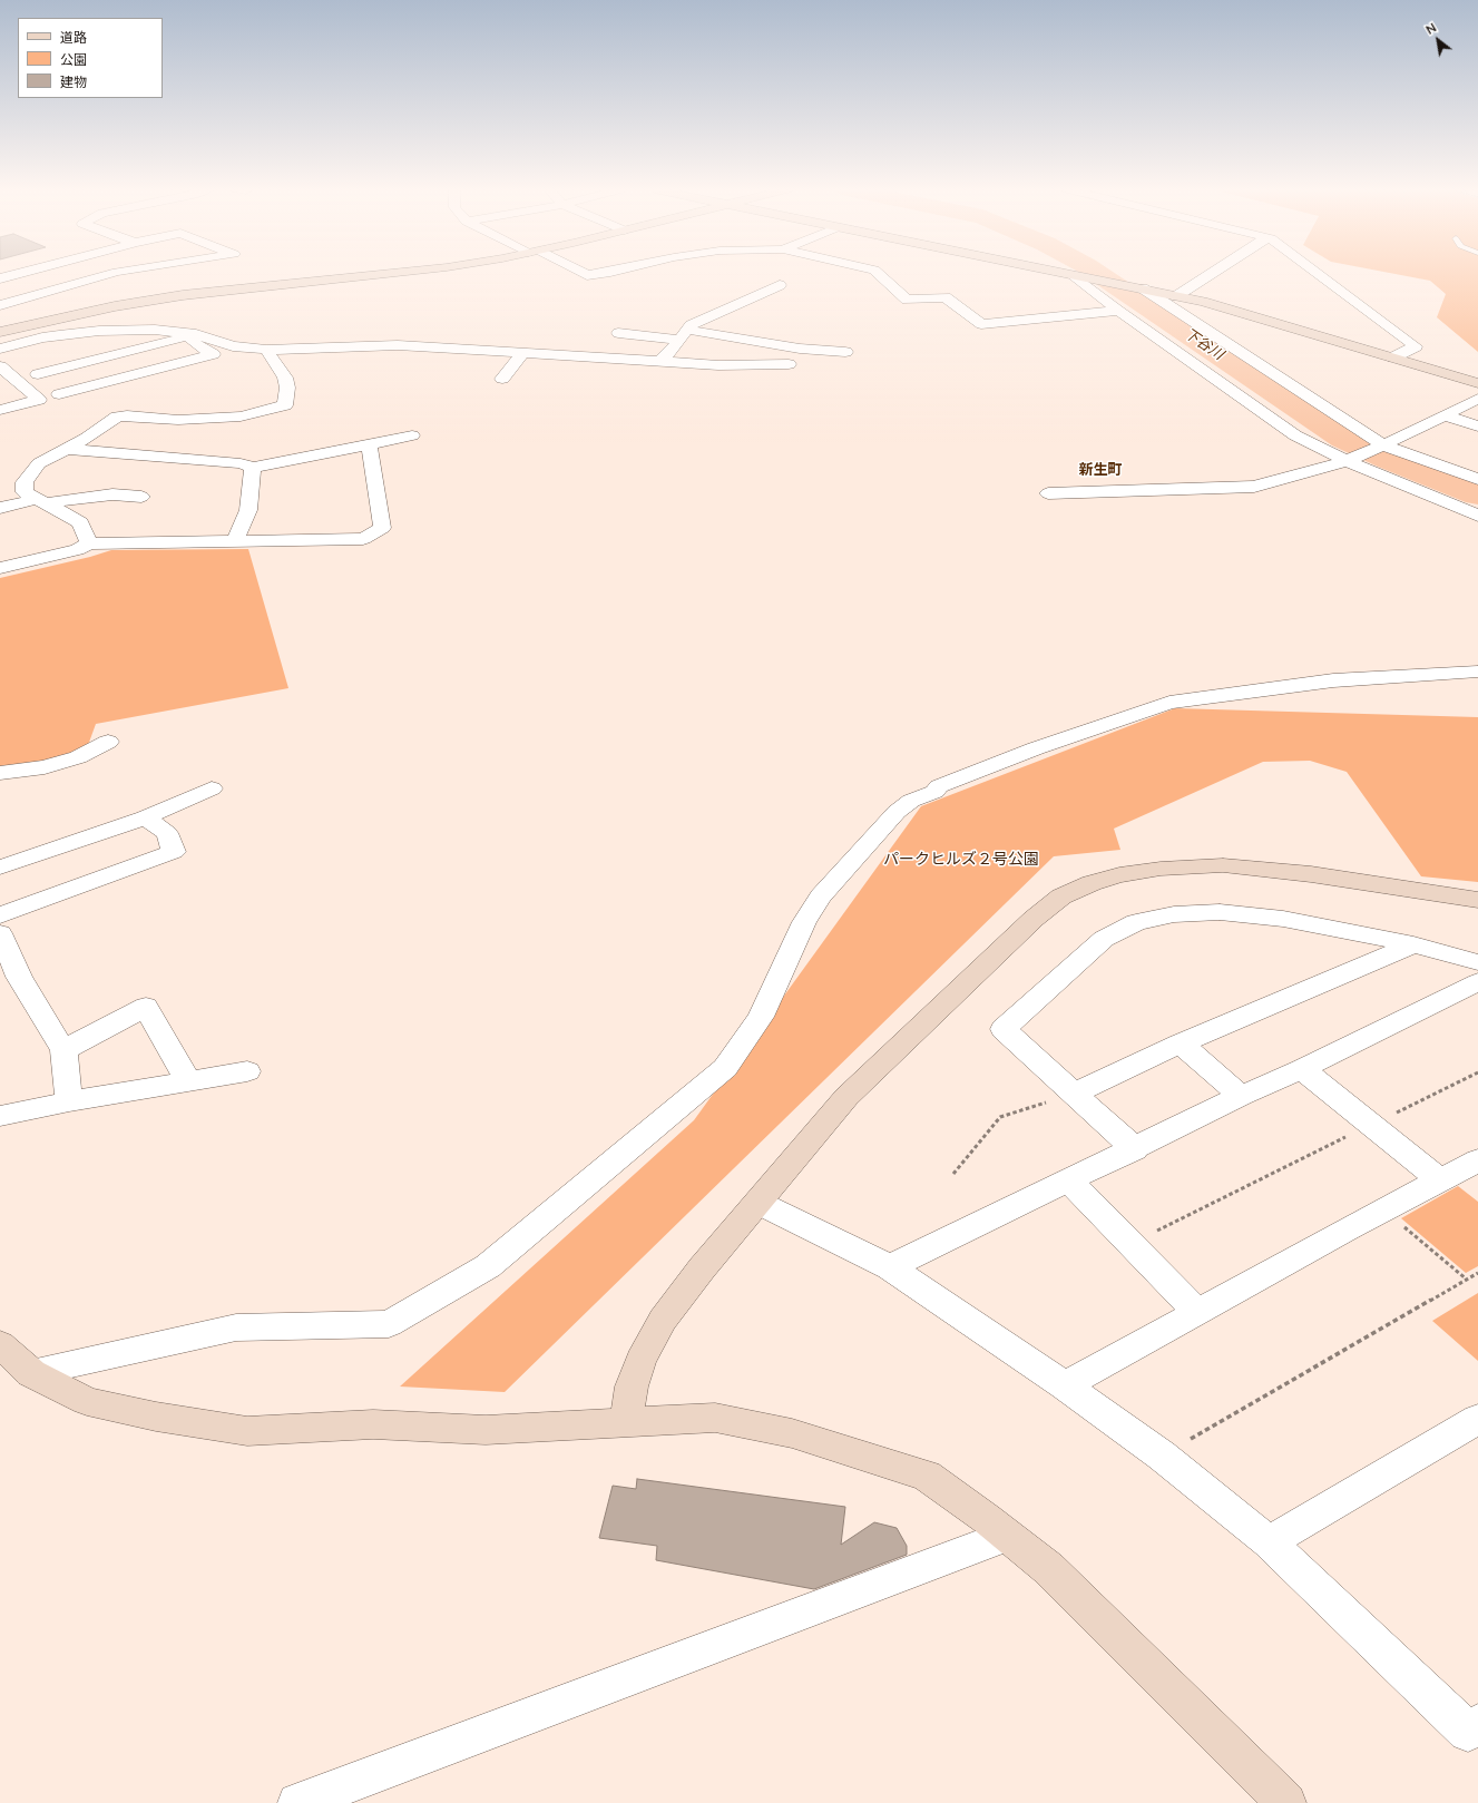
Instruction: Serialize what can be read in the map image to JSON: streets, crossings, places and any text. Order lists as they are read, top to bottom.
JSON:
{
  "districts": ["新生町"],
  "water": ["下谷川"],
  "parks": ["パークヒルズ２号公園"],
  "legend": ["道路", "公園", "建物"],
  "north": "top left"
}
